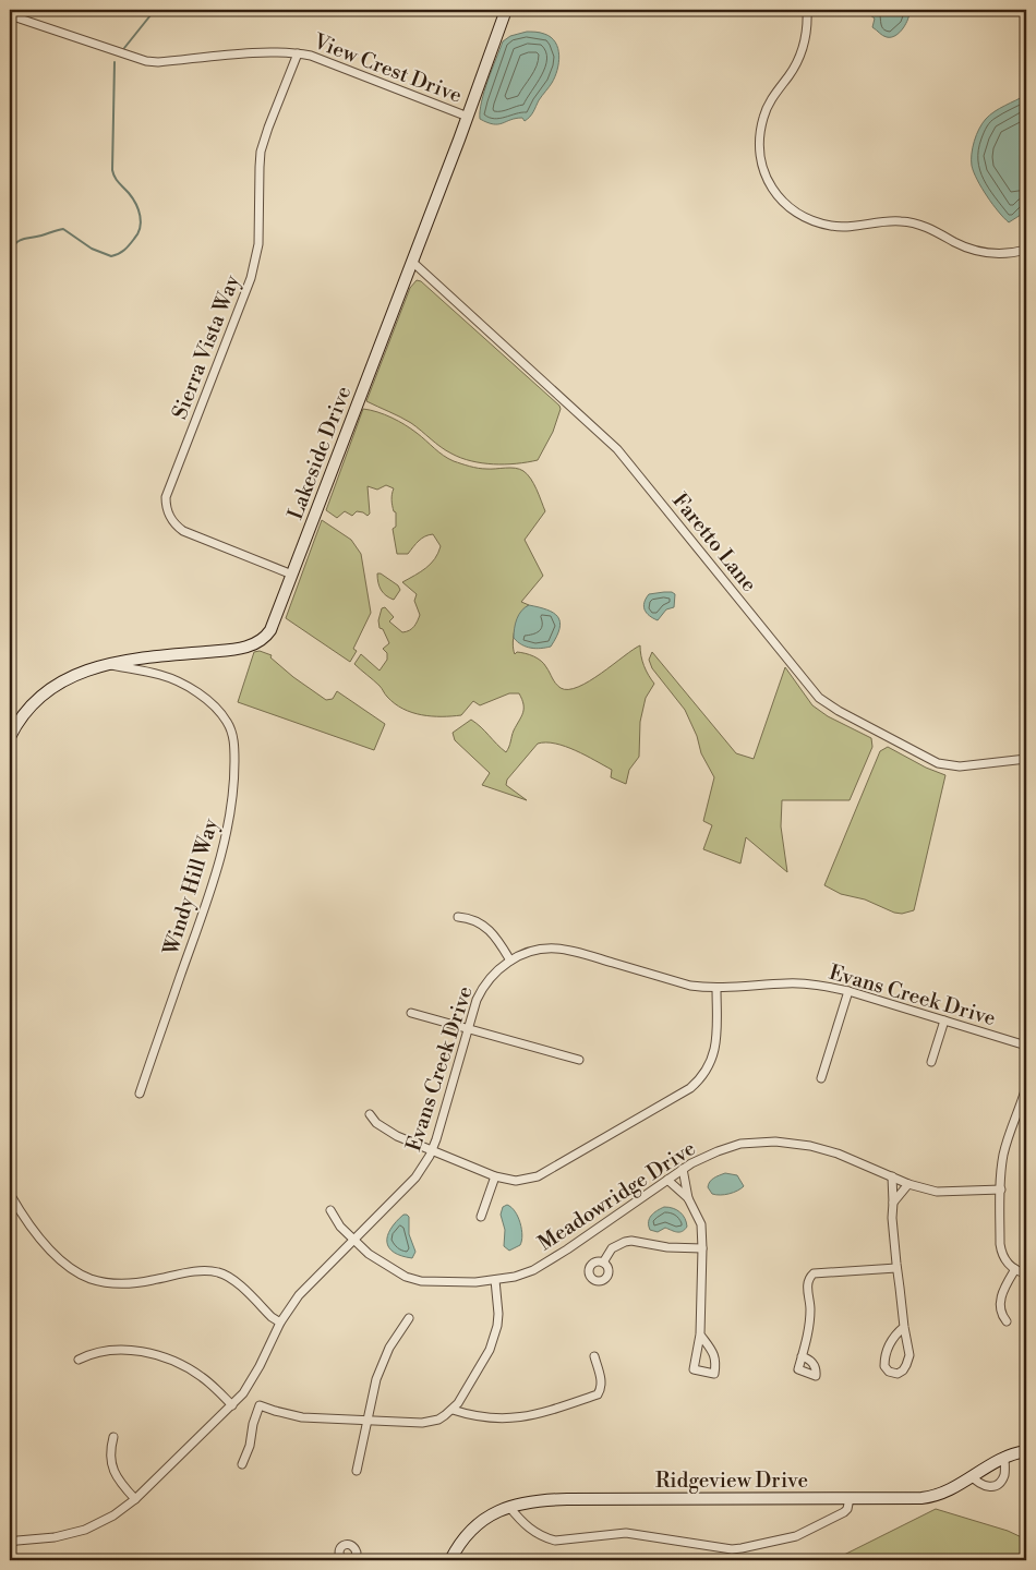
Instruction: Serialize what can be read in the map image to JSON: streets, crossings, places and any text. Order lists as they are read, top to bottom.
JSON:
{
  "streets": {
    "street": [
      "View Crest Drive",
      "Sierra Vista Way",
      "Lakeside Drive",
      "Faretto Lane",
      "Windy Hill Way",
      "Evans Creek Drive",
      "Meadowridge Drive",
      "Ridgeview Drive"
    ]
  },
  "crossings": [
    ["View Crest Drive", "Sierra Vista Way"],
    ["View Crest Drive", "Lakeside Drive"],
    ["Sierra Vista Way", "Lakeside Drive"],
    ["Lakeside Drive", "Faretto Lane"],
    ["Lakeside Drive", "Windy Hill Way"],
    ["Evans Creek Drive", "Meadowridge Drive"]
  ]
}
